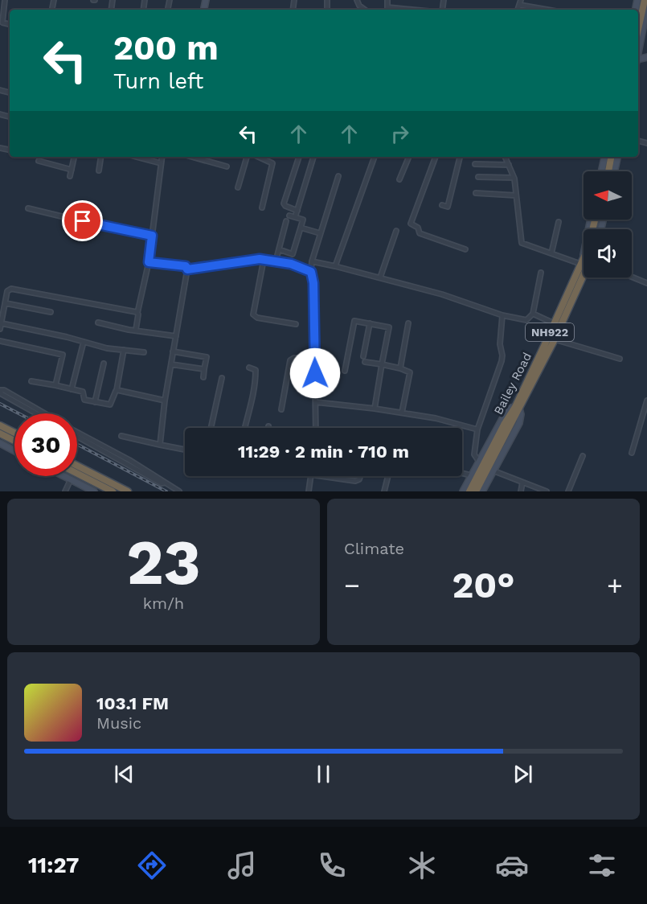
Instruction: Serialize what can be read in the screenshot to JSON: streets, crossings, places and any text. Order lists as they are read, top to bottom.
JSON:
{
  "streets": {
    "highway": ["NH922", "Bailey Road"]
  },
  "crossings": [
    ["NH922", "Bailey Road"]
  ],
  "north": "left",
  "page": {
    "turn": ["200 m", "Turn left"],
    "limit": "30",
    "trip": "11:29 · 2 min · 710 m",
    "tile": [
      ["23", "km/h"],
      "Climate"
    ],
    "heat": ["−", "20°", "+"],
    "song": ["103.1 FM", "Music"],
    "tabs": "11:27"
  }
}
